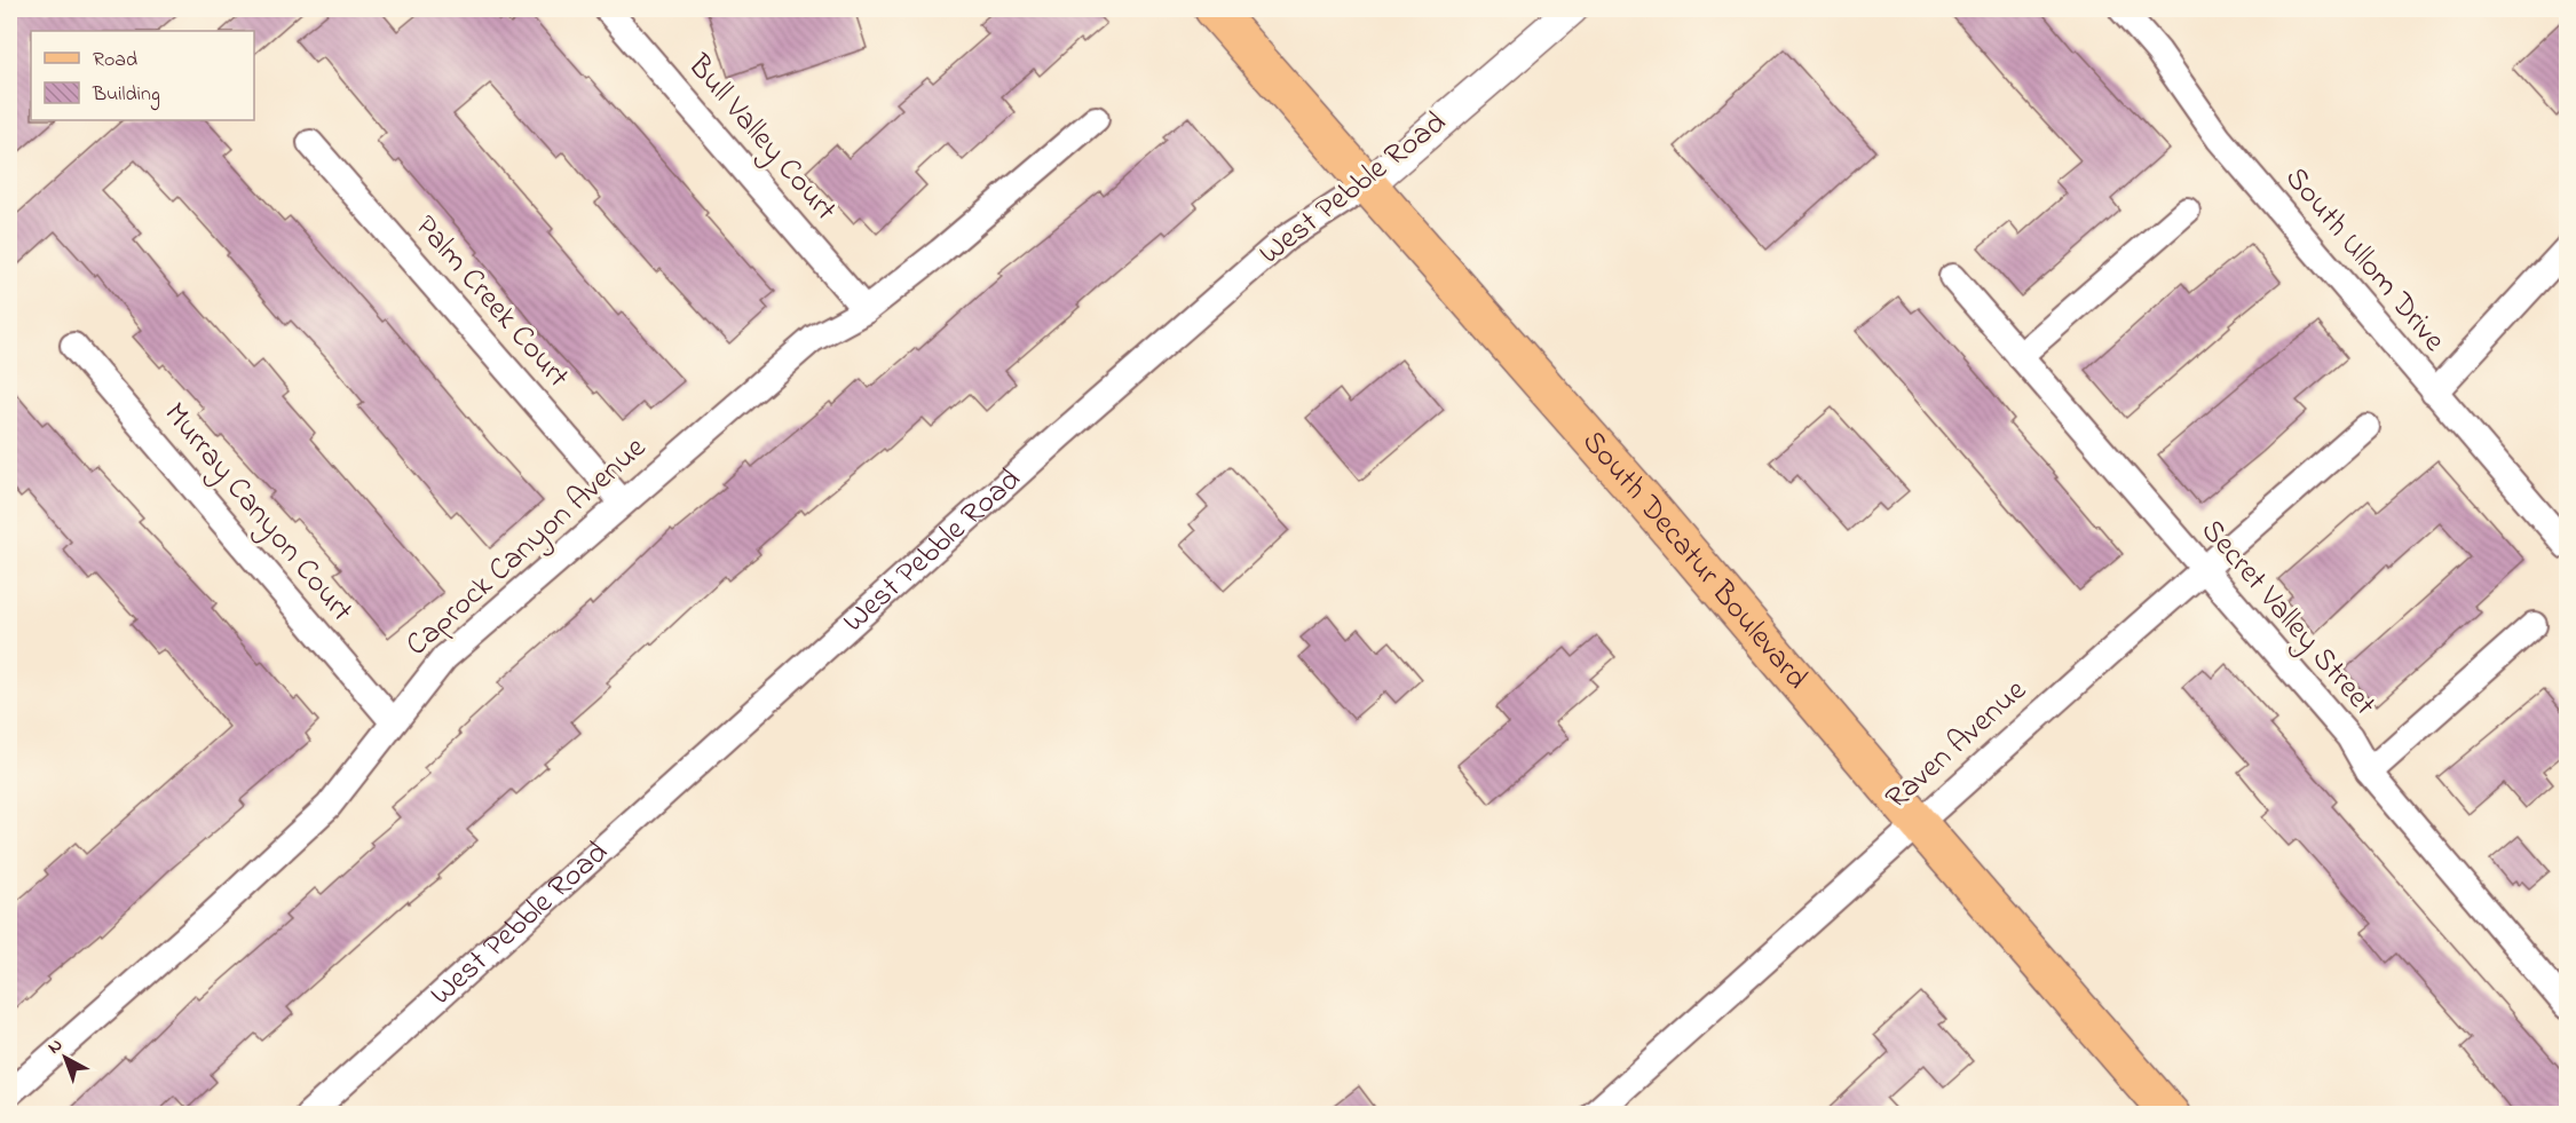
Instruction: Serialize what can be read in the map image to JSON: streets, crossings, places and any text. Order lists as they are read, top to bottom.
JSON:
{
  "streets": {
    "main road": ["South Decatur Boulevard"],
    "street": [
      "Bull Valley Court",
      "West Pebble Road",
      "South Ullom Drive",
      "Palm Creek Court",
      "Murray Canyon Court",
      "Caprock Canyon Avenue",
      "Secret Valley Street",
      "Raven Avenue"
    ]
  },
  "crossings": [
    ["Bull Valley Court", "Caprock Canyon Avenue"],
    ["West Pebble Road", "South Decatur Boulevard"],
    ["Palm Creek Court", "Caprock Canyon Avenue"],
    ["Murray Canyon Court", "Caprock Canyon Avenue"],
    ["South Decatur Boulevard", "Raven Avenue"],
    ["Secret Valley Street", "Raven Avenue"]
  ],
  "legend": ["Road", "Building"],
  "north": "top left"
}
